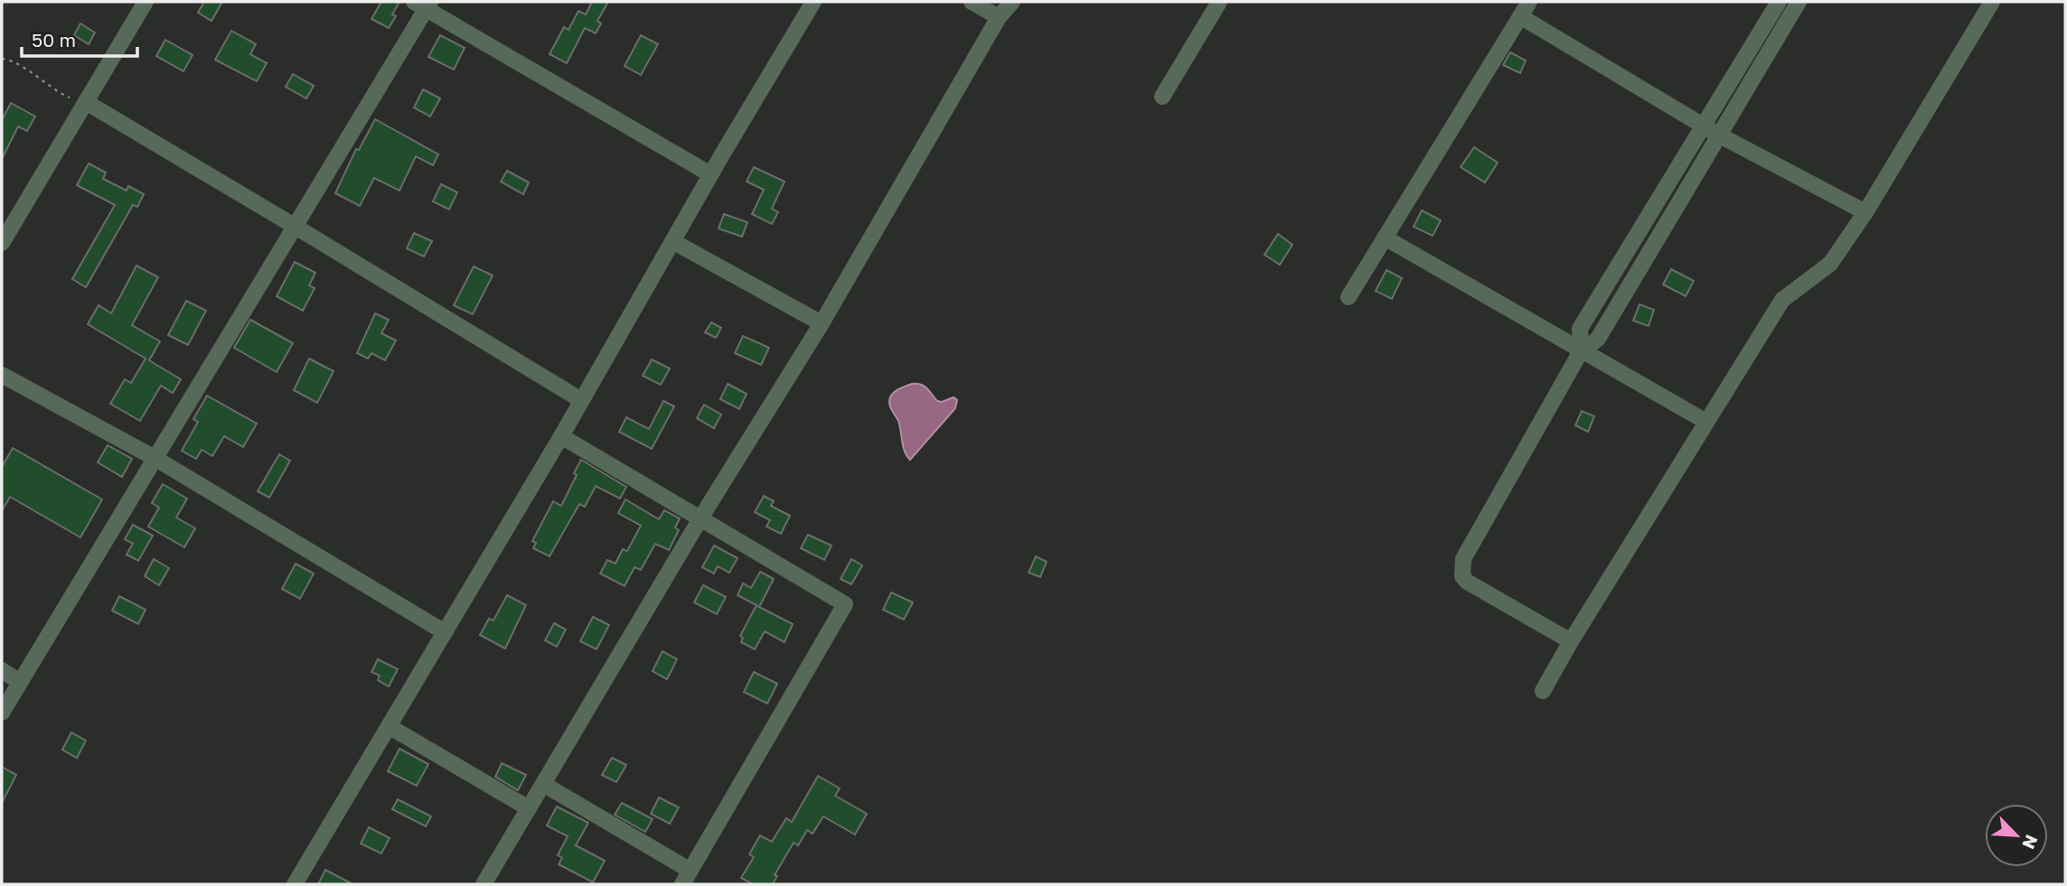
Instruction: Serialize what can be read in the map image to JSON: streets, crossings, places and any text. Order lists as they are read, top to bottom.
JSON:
{
  "scale_bar": "50 m",
  "north": "bottom right"
}
